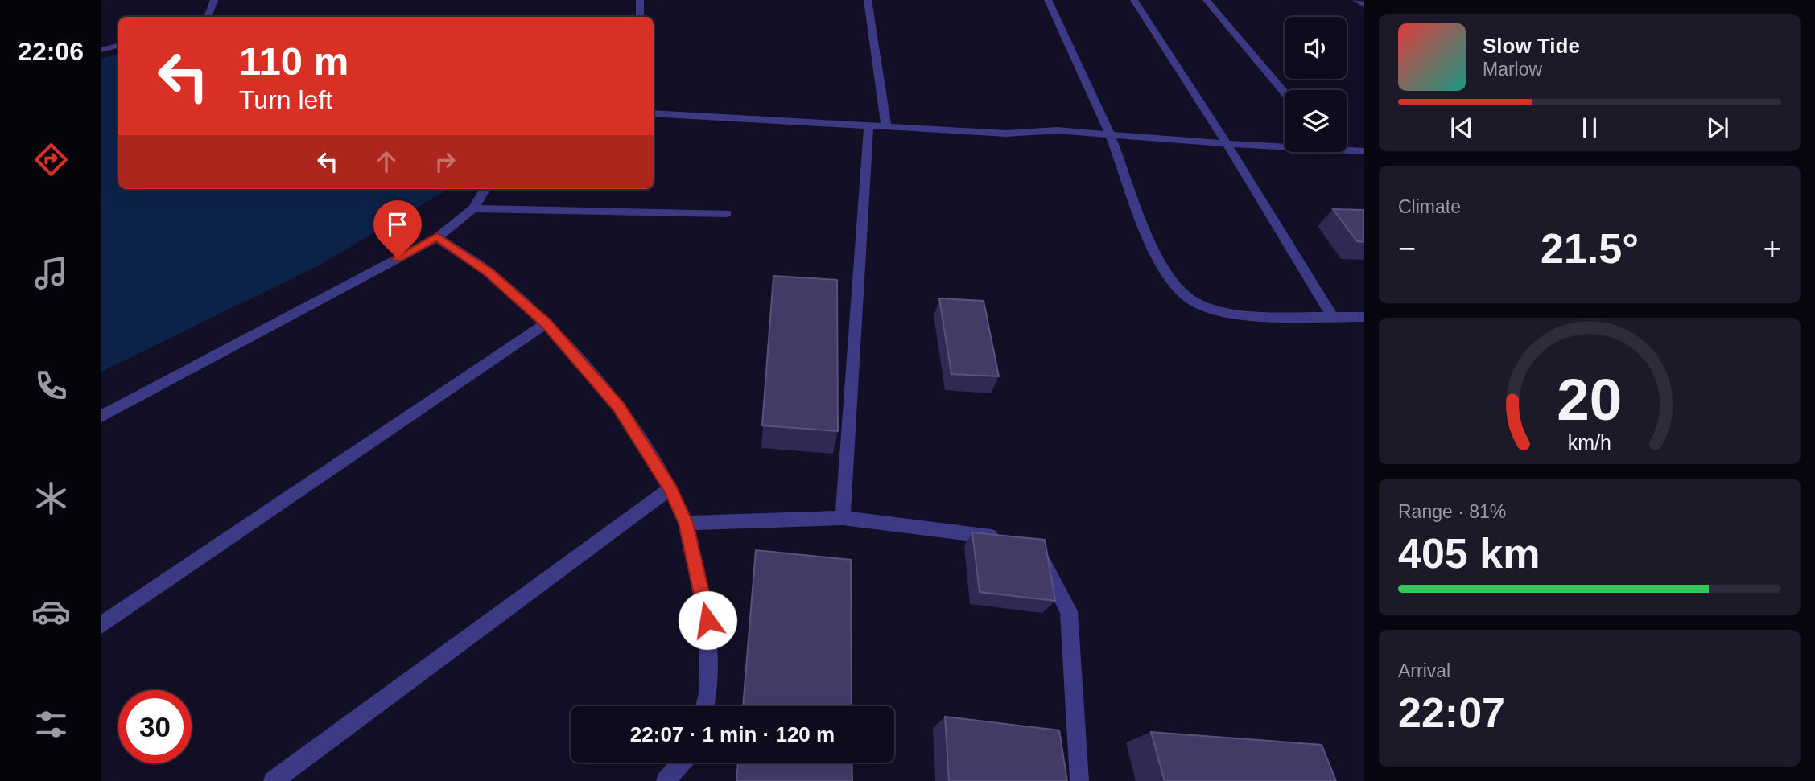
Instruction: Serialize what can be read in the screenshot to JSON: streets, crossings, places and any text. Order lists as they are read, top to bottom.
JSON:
{
  "page": {
    "tabs": "22:06",
    "turn": ["110 m", "Turn left"],
    "song": ["Slow Tide", "Marlow"],
    "tile": [
      "Climate",
      ["Range · 81%", "405 km"],
      ["Arrival", "22:07"]
    ],
    "heat": ["−", "21.5°", "+"],
    "limit": "30",
    "trip": "22:07 · 1 min · 120 m",
    "gauge": ["20", "km/h"]
  }
}
